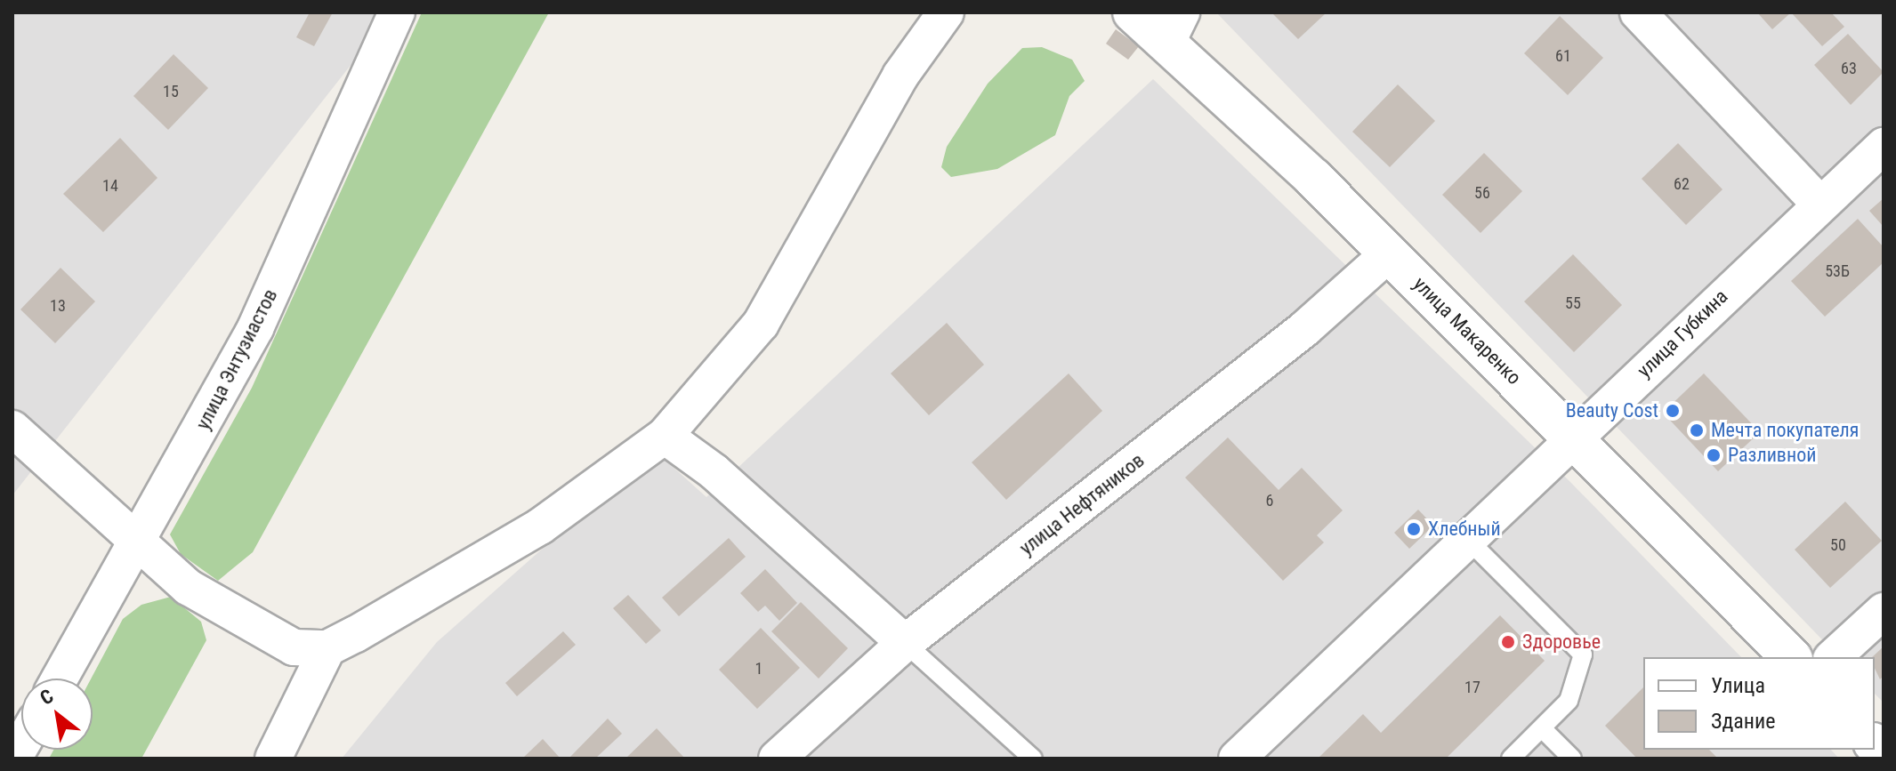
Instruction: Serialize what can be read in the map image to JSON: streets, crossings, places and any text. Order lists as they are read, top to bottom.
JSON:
{
  "streets": {
    "street": [
      "улица Макаренко",
      "улица Губкина",
      "улица Энтузиастов",
      "улица Нефтяников"
    ]
  },
  "crossings": [
    ["улица Макаренко", "улица Губкина"],
    ["улица Макаренко", "улица Нефтяников"]
  ],
  "places": [
    "Beauty Cost",
    "Мечта покупателя",
    "Разливной",
    "Хлебный",
    "Здоровье"
  ],
  "house_numbers": [
    "61",
    "63",
    "15",
    "62",
    "14",
    "56",
    "53Б",
    "55",
    "13",
    "6",
    "50",
    "1",
    "17"
  ],
  "legend": ["Улица", "Здание"],
  "north": "top left"
}
